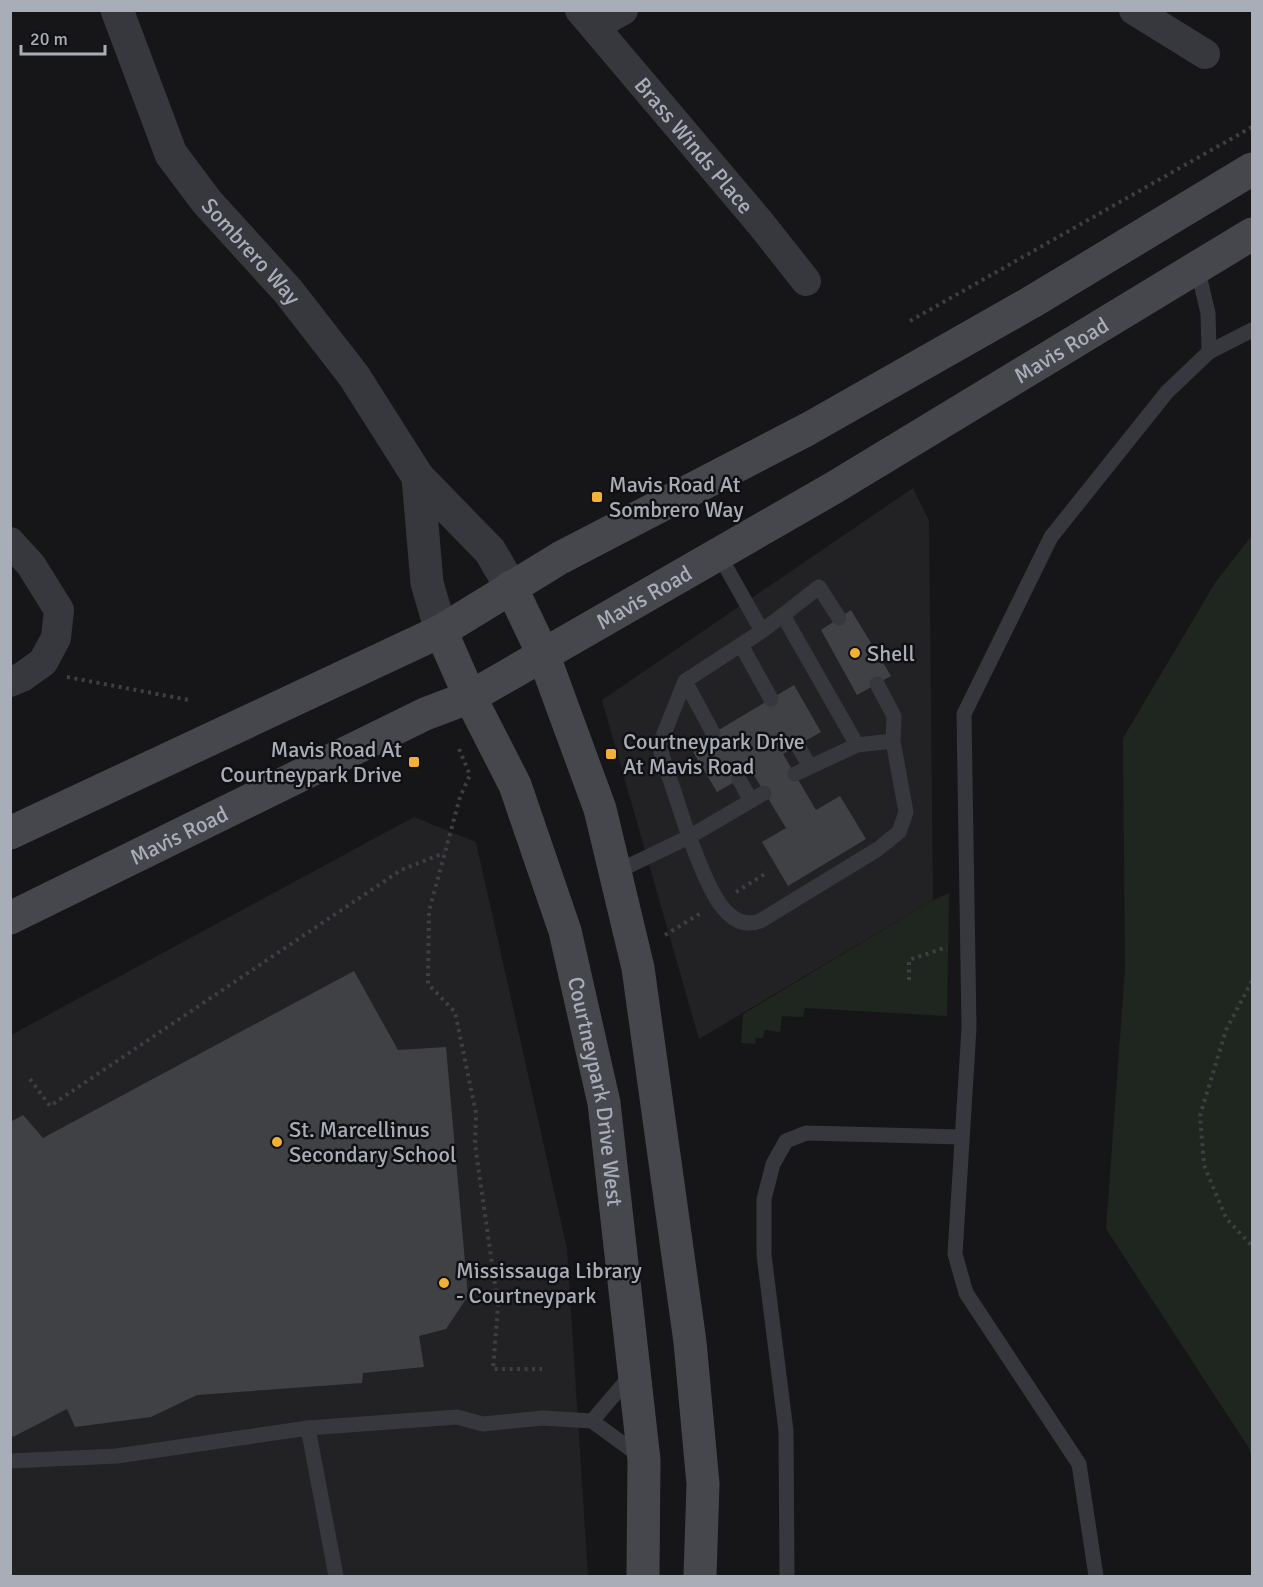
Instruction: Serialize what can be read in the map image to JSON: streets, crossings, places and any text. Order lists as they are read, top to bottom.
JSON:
{
  "streets": {
    "main road": ["Sombrero Way", "Mavis Road", "Courtneypark Drive West"],
    "street": ["Brass Winds Place"]
  },
  "crossings": [
    ["Sombrero Way", "Mavis Road"],
    ["Sombrero Way", "Courtneypark Drive West"],
    ["Mavis Road", "Courtneypark Drive West"]
  ],
  "places": {
    "transit": ["Mavis Road At Sombrero Way", "Courtneypark Drive At Mavis Road", "Mavis Road At Courtneypark Drive"],
    "other": ["Shell", "St. Marcellinus Secondary School", "Mississauga Library - Courtneypark"]
  },
  "scale_bar": "20 m"
}
